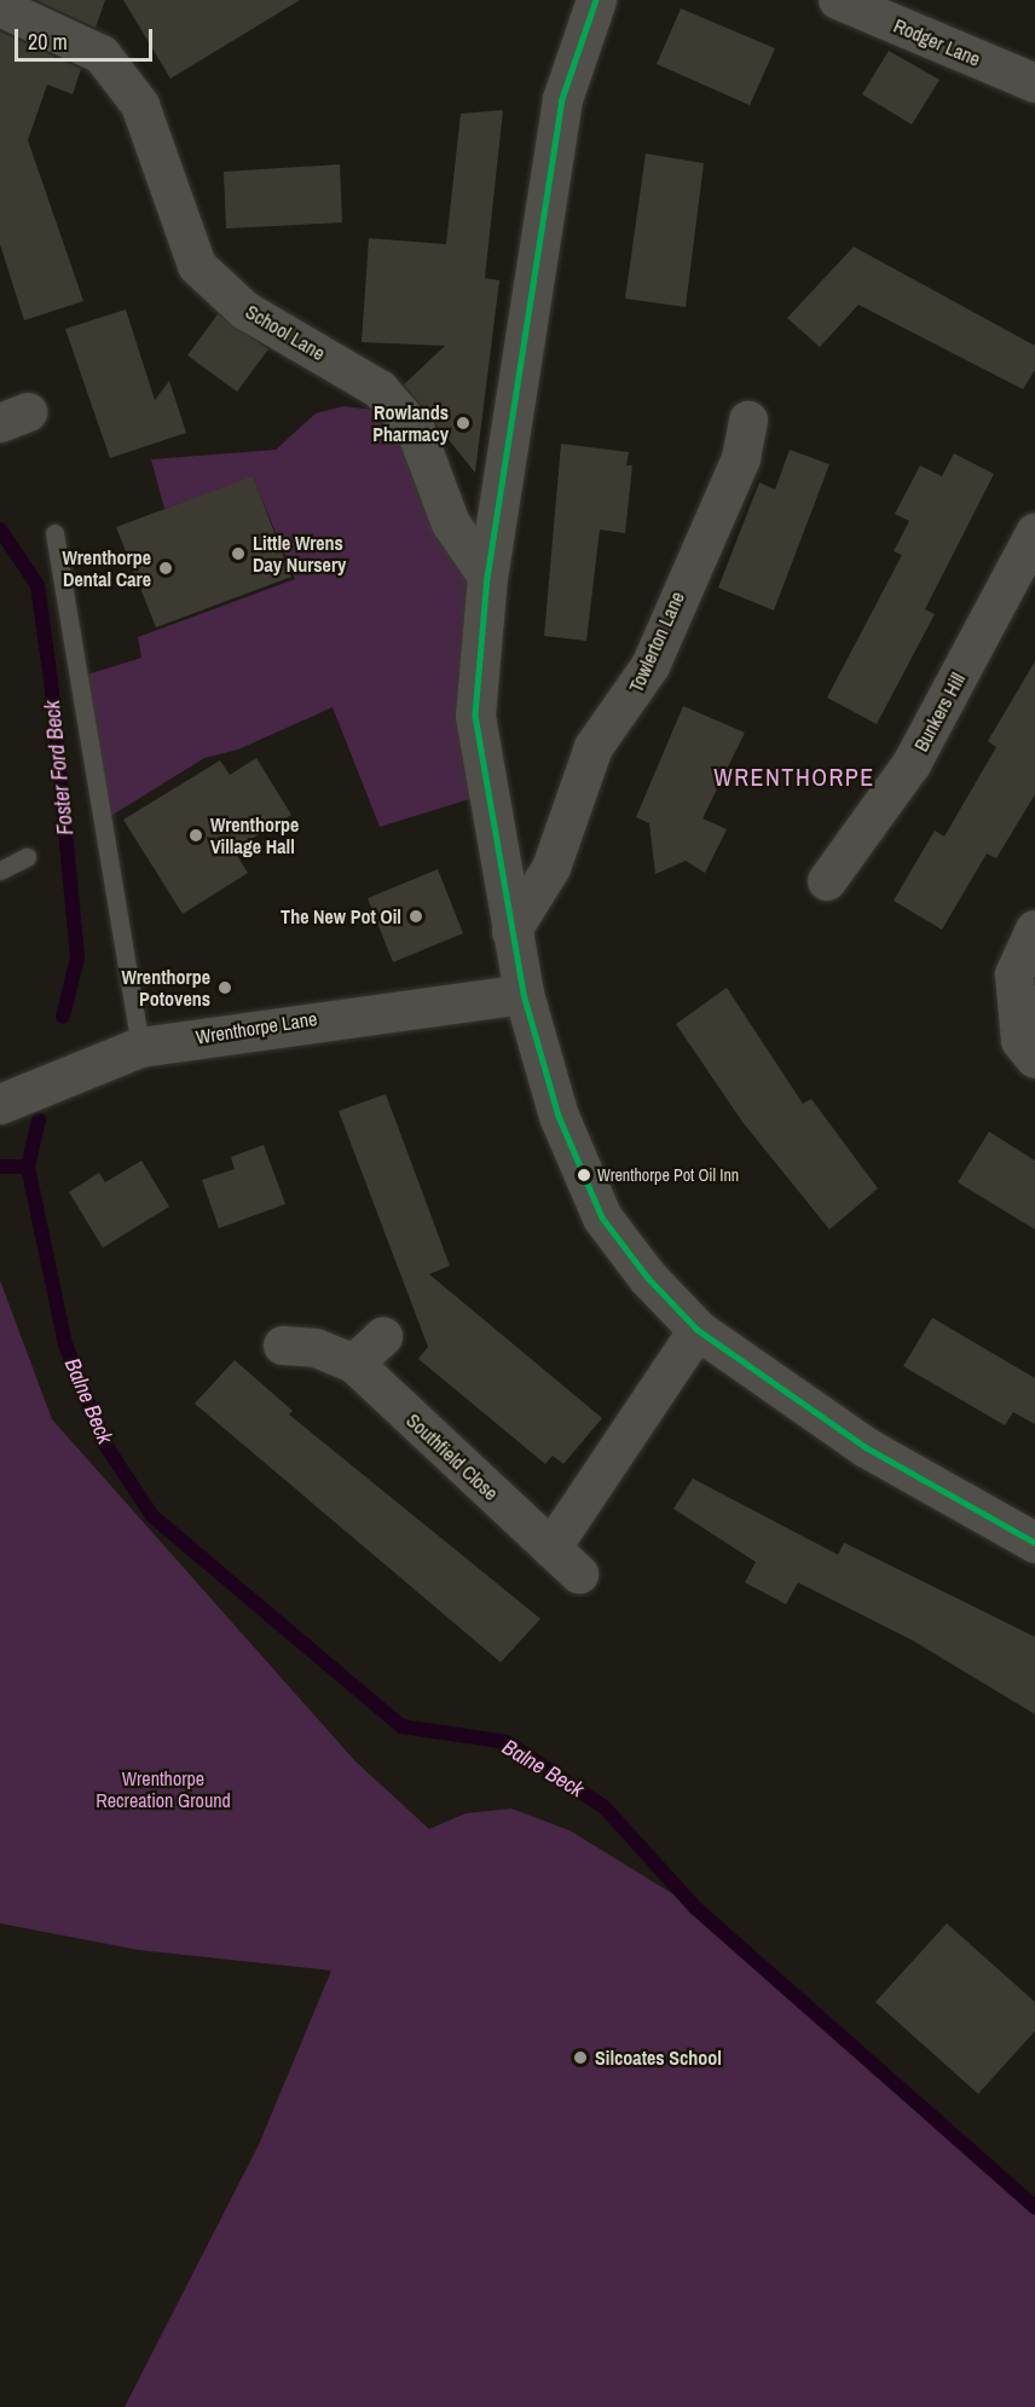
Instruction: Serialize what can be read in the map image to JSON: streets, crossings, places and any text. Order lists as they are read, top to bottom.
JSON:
{
  "streets": {
    "street": [
      "Rodger Lane",
      "School Lane",
      "Towlerton Lane",
      "Bunkers Hill",
      "Wrenthorpe Lane",
      "Southfield Close"
    ]
  },
  "districts": ["WRENTHORPE"],
  "water": ["Foster Ford Beck", "Balne Beck"],
  "parks": ["Wrenthorpe Recreation Ground"],
  "places": [
    "Rowlands Pharmacy",
    "Little Wrens Day Nursery",
    "Wrenthorpe Dental Care",
    "Wrenthorpe Village Hall",
    "The New Pot Oil",
    "Wrenthorpe Potovens",
    "Wrenthorpe Pot Oil Inn",
    "Silcoates School"
  ],
  "scale_bar": "20 m"
}
